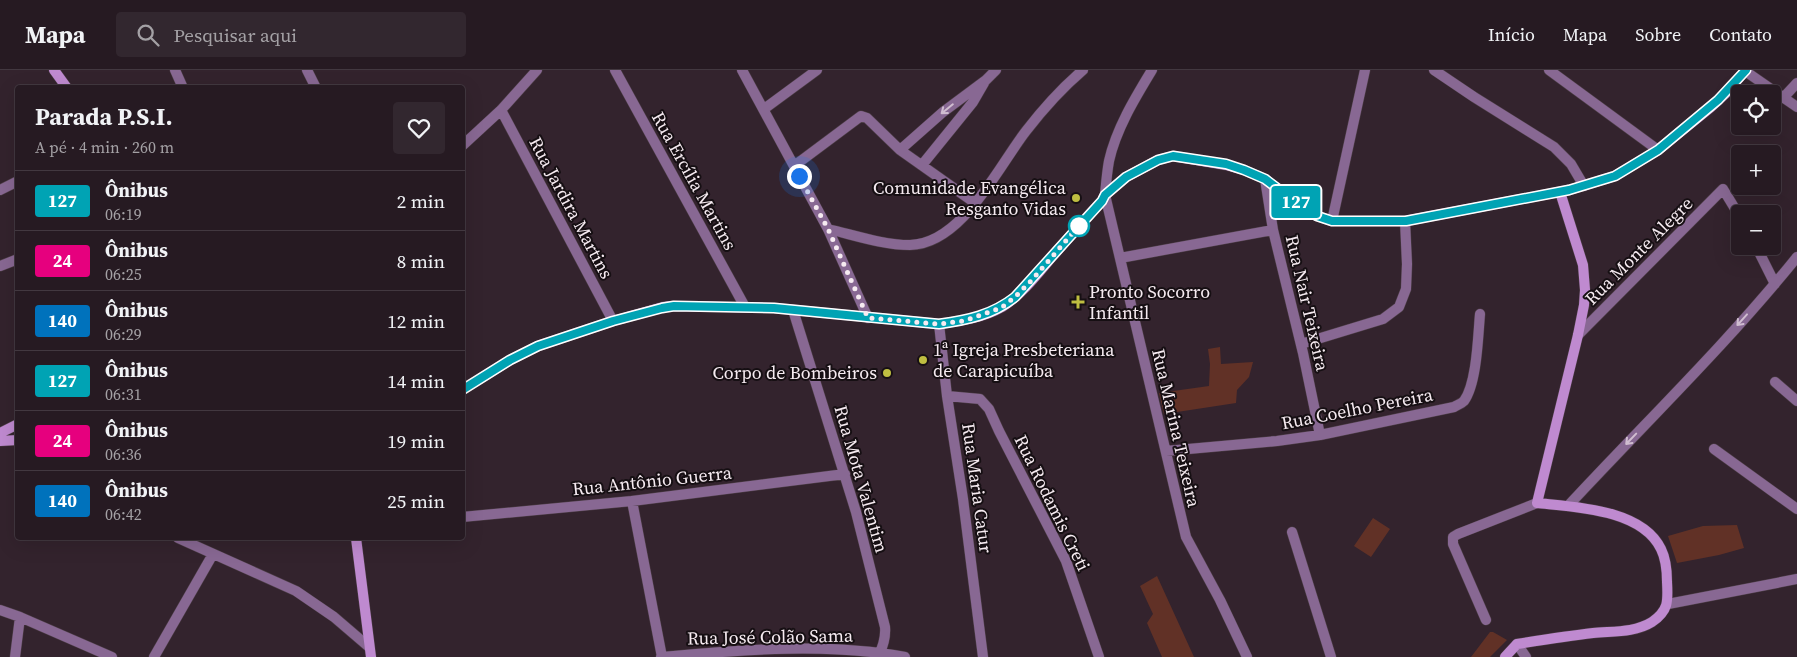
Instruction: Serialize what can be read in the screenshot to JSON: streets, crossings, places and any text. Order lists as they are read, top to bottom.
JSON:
{
  "streets": {
    "street": [
      "Rua Ercília Martins",
      "Rua Jardira Martins",
      "Rua Monte Alegre",
      "Rua Nair Teixeira",
      "Rua Coelho Pereira",
      "Rua Marina Teixeira",
      "Rua Mota Valentim",
      "Rua Antônio Guerra",
      "Rua Maria Catur",
      "Rua Rodamis Creti",
      "Rua José Colão Sama"
    ]
  },
  "crossings": [
    ["Rua Nair Teixeira", "Rua Coelho Pereira"],
    ["Rua Coelho Pereira", "Rua Marina Teixeira"],
    ["Rua Mota Valentim", "Rua Antônio Guerra"],
    ["Rua Mota Valentim", "Rua José Colão Sama"],
    ["Rua Maria Catur", "Rua Rodamis Creti"]
  ],
  "places": {
    "other": ["Comunidade Evangélica Resganto Vidas", "1ª Igreja Presbeteriana de Carapicuíba", "Corpo de Bombeiros"],
    "health": ["Pronto Socorro Infantil"]
  },
  "lines": ["bus line 127"],
  "page": {
    "header": "Mapa",
    "search": "Pesquisar aqui",
    "nav": [
      "Início",
      "Mapa",
      "Sobre",
      "Contato"
    ],
    "on_map": "127",
    "map_buttons": ["+", "−"],
    "heading": ["Parada P.S.I.", "A pé · 4 min · 260 m"],
    "list": [
      {
        "mark": "127",
        "name": "Ônibus",
        "note": "06:19",
        "value": "2 min"
      },
      {
        "mark": "24",
        "name": "Ônibus",
        "note": "06:25",
        "value": "8 min"
      },
      {
        "mark": "140",
        "name": "Ônibus",
        "note": "06:29",
        "value": "12 min"
      },
      {
        "mark": "127",
        "name": "Ônibus",
        "note": "06:31",
        "value": "14 min"
      },
      {
        "mark": "24",
        "name": "Ônibus",
        "note": "06:36",
        "value": "19 min"
      },
      {
        "mark": "140",
        "name": "Ônibus",
        "note": "06:42",
        "value": "25 min"
      }
    ]
  }
}
